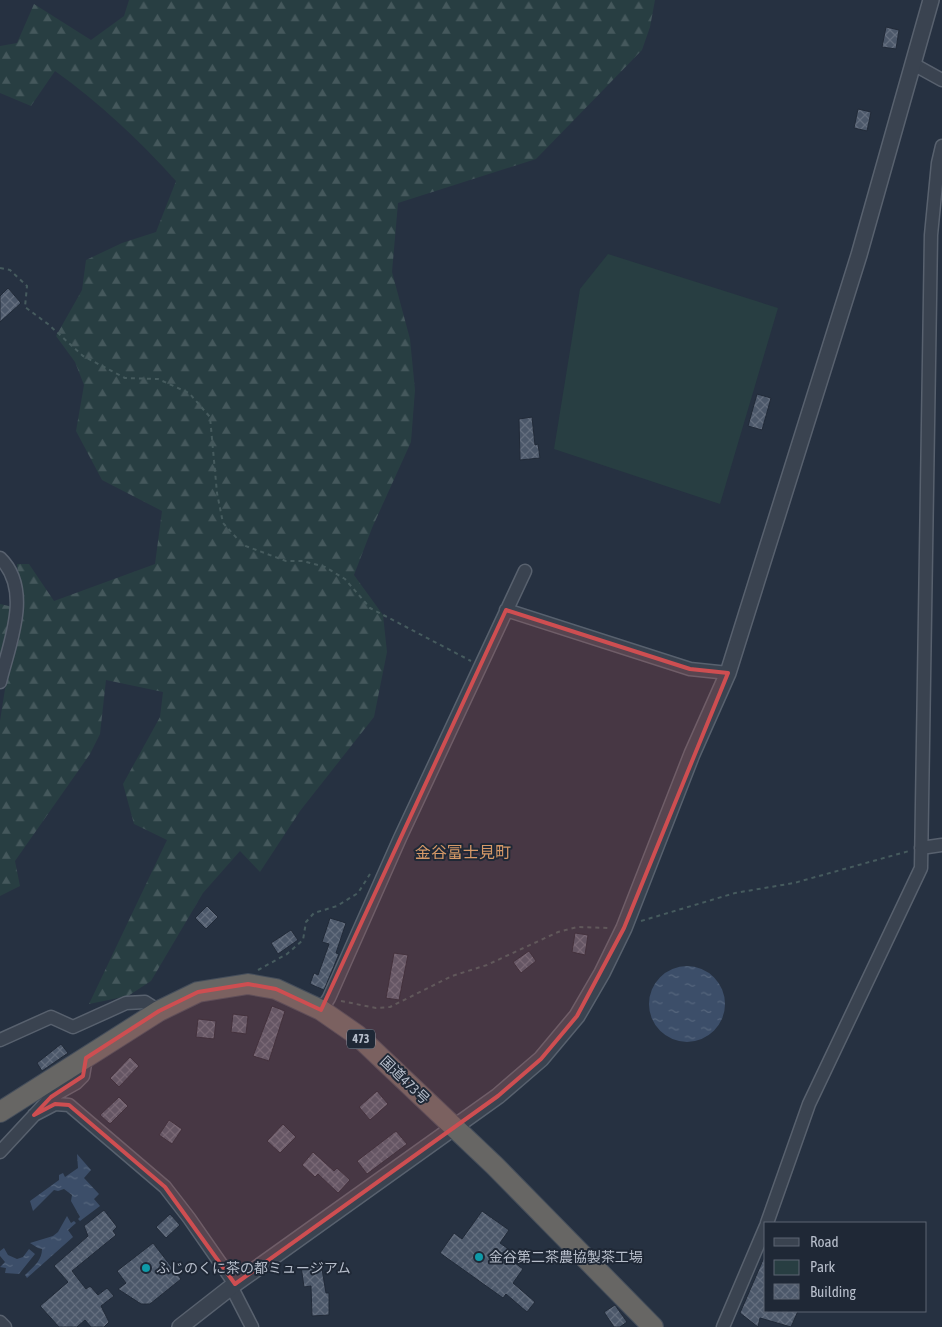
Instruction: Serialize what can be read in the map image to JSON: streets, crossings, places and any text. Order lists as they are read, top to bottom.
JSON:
{
  "streets": {
    "highway": ["473", "国道473号"]
  },
  "districts": ["金谷富士見町"],
  "places": ["金谷第二茶農協製茶工場", "ふじのくに茶の都ミュージアム"],
  "legend": ["Road", "Park", "Building"]
}
